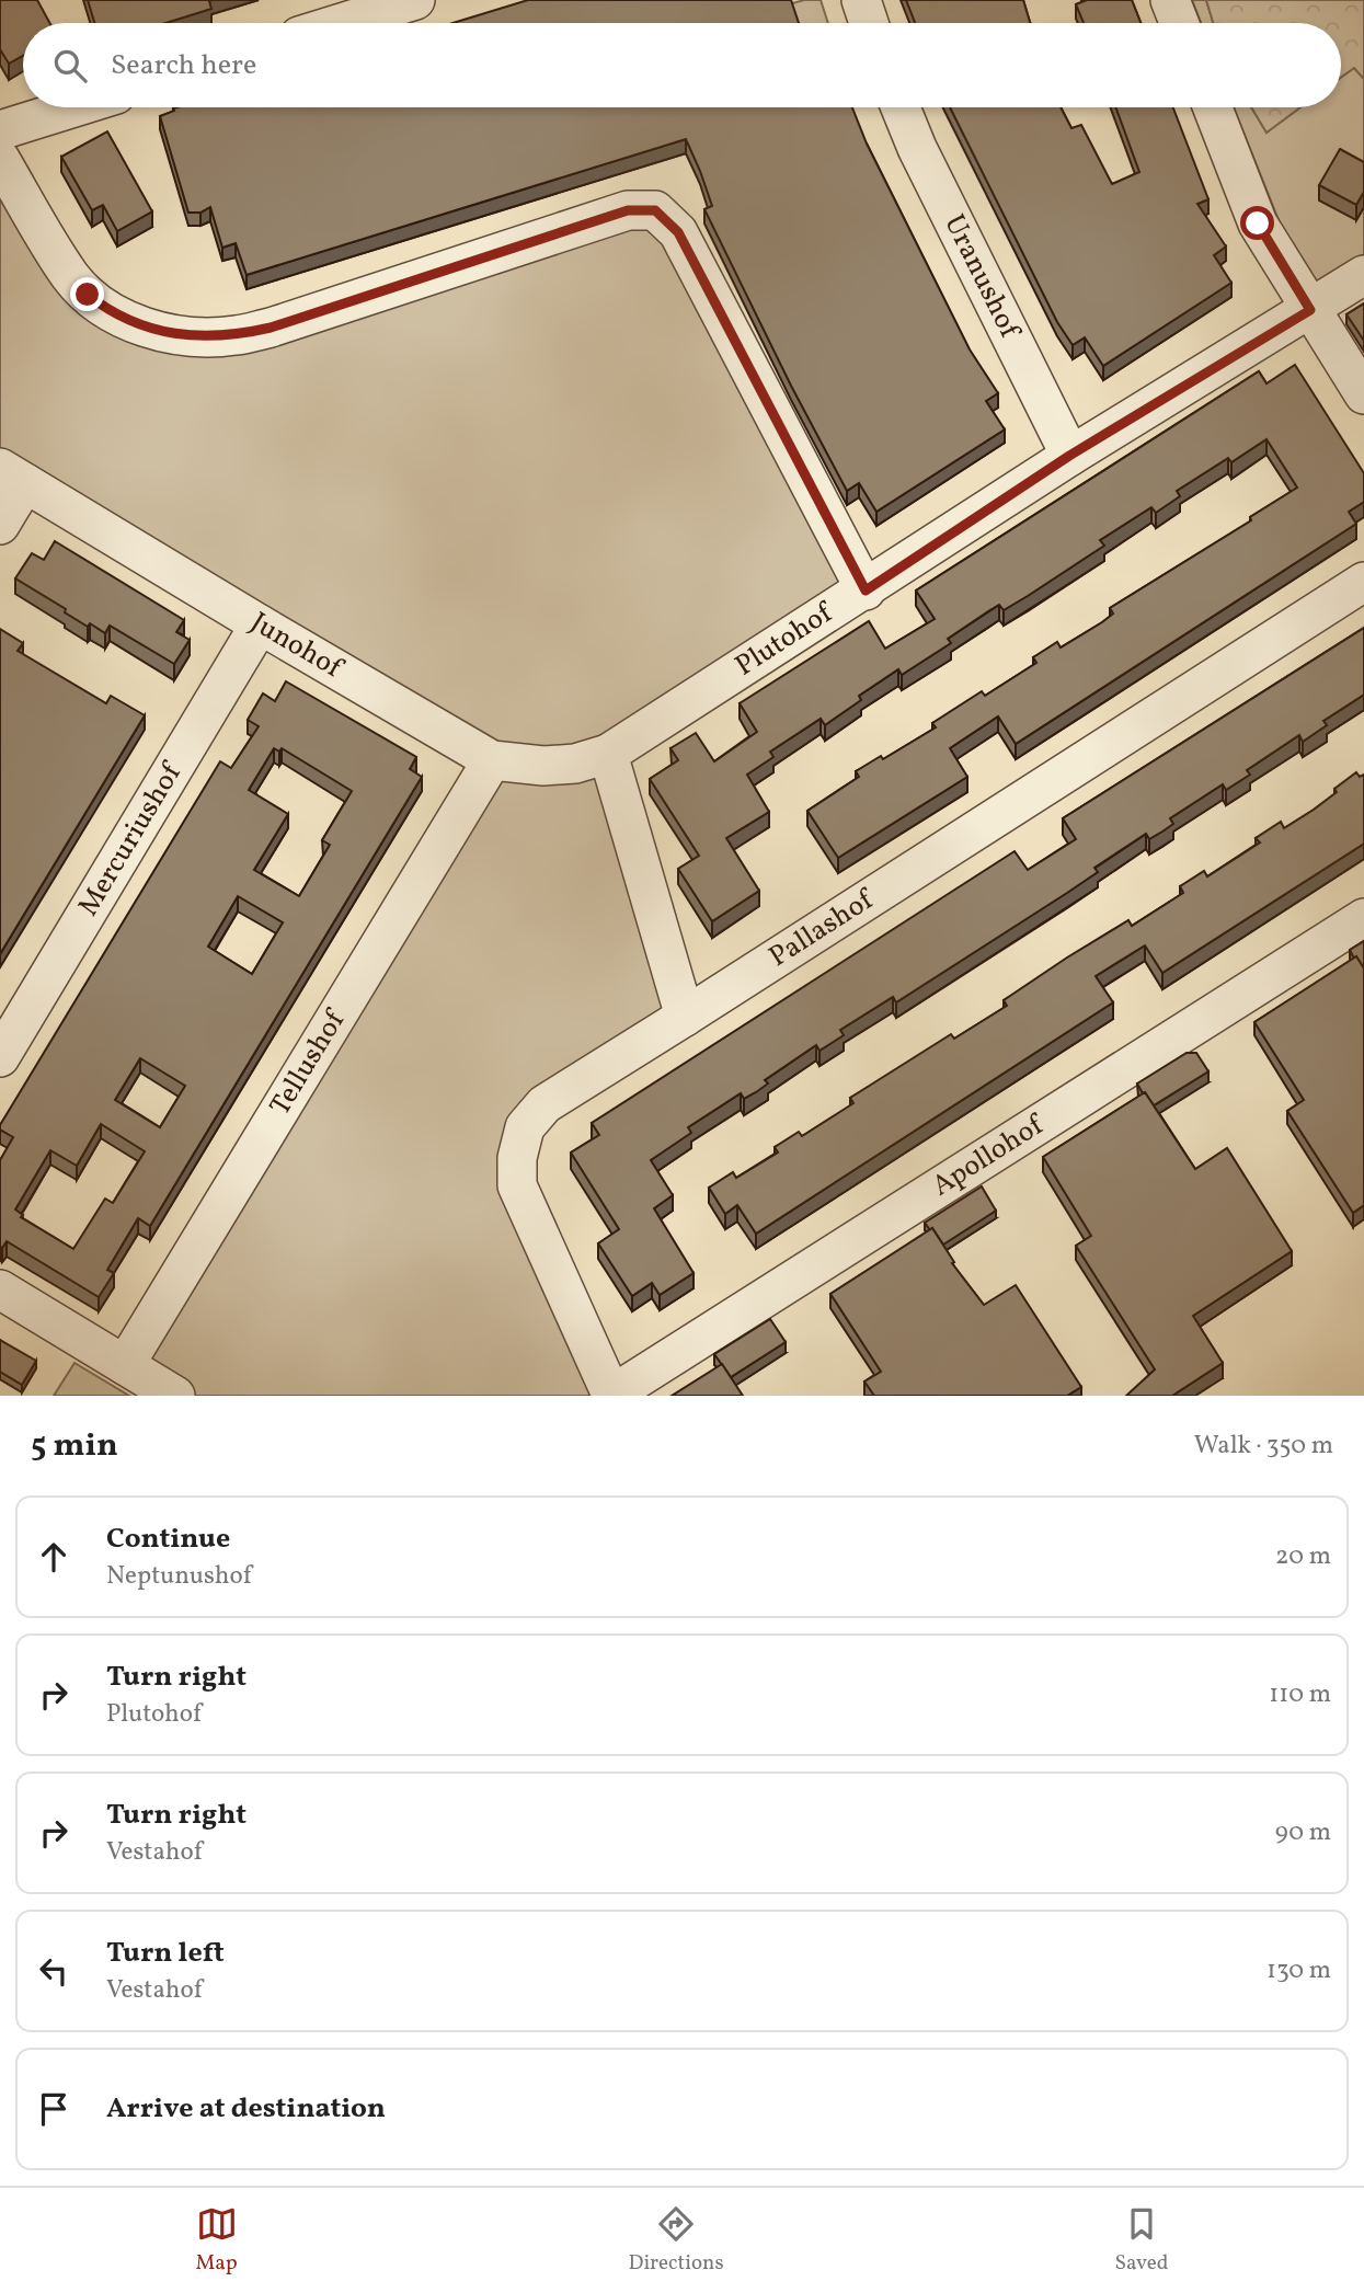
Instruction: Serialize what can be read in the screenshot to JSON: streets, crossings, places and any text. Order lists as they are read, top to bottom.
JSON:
{
  "streets": {
    "street": [
      "Uranushof",
      "Plutohof",
      "Junohof",
      "Mercuriushof",
      "Pallashof",
      "Tellushof",
      "Apollohof"
    ]
  },
  "crossings": [
    ["Uranushof", "Plutohof"],
    ["Plutohof", "Junohof"],
    ["Junohof", "Mercuriushof"],
    ["Junohof", "Tellushof"],
    ["Pallashof", "Apollohof"]
  ],
  "page": {
    "search": "Search here",
    "heading": ["5 min", "Walk · 350 m"],
    "list": [
      ["Continue", "Neptunushof", "20 m"],
      ["Turn right", "Plutohof", "110 m"],
      ["Turn right", "Vestahof", "90 m"],
      ["Turn left", "Vestahof", "130 m"],
      "Arrive at destination"
    ],
    "nav": ["Map", "Directions", "Saved"]
  }
}
